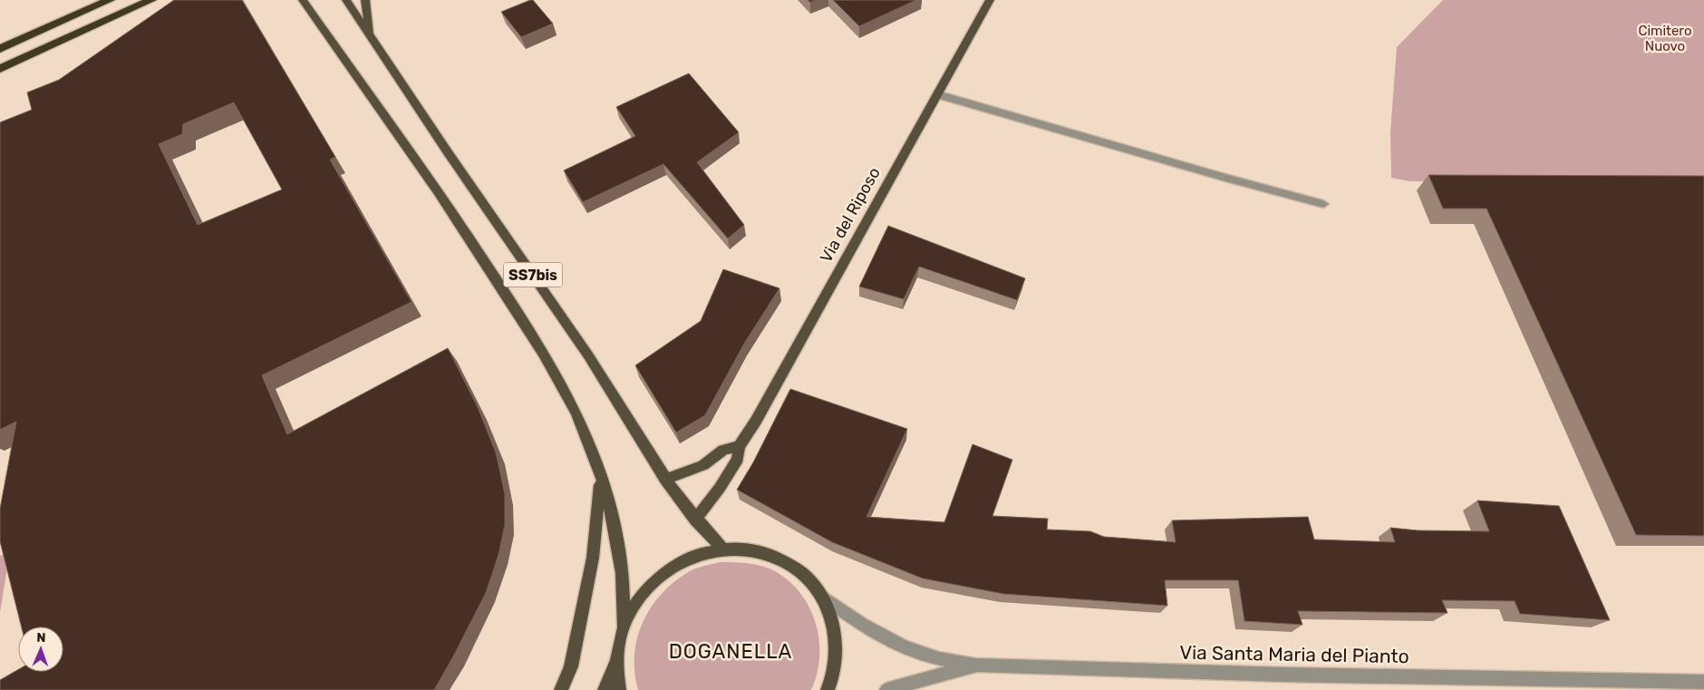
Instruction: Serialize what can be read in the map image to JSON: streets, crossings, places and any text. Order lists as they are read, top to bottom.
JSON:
{
  "streets": {
    "main road": ["Via del Riposo", "SS7bis"],
    "street": ["Via Santa Maria del Pianto"]
  },
  "crossings": [
    ["Via del Riposo", "SS7bis"]
  ],
  "districts": ["DOGANELLA"],
  "parks": ["Cimitero Nuovo"],
  "north": "top"
}
